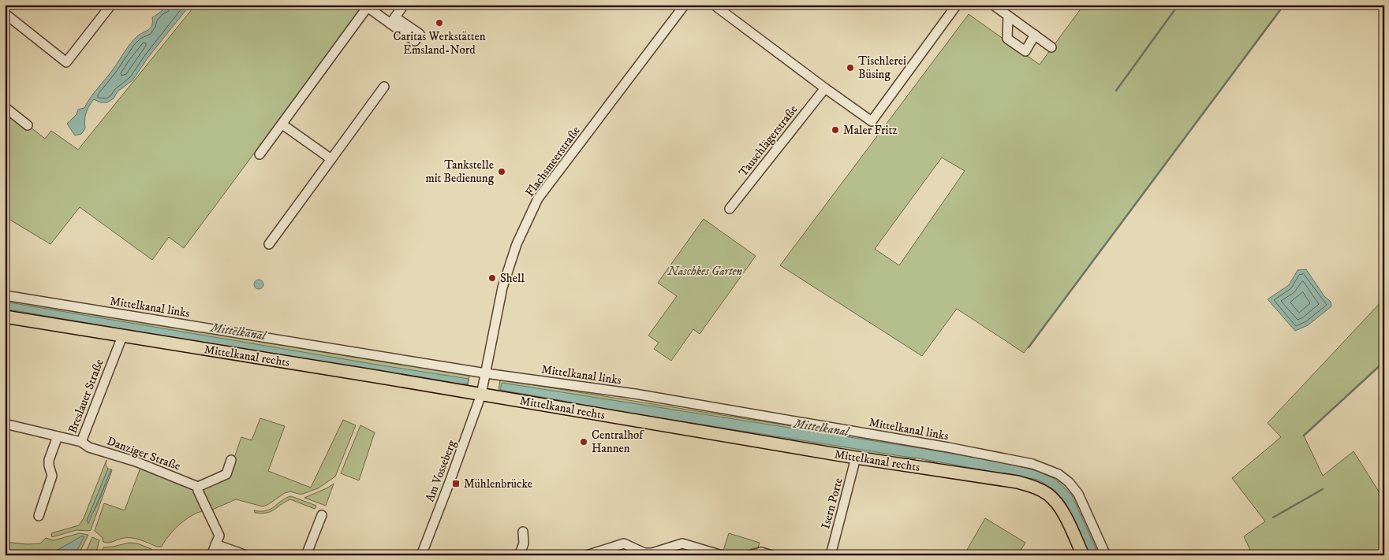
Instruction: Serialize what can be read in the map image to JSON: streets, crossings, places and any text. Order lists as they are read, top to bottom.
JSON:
{
  "streets": {
    "main road": ["Mittelkanal rechts"],
    "street": [
      "Tauschlägerstraße",
      "Flachsmeerstraße",
      "Mittelkanal links",
      "Breslauer Straße",
      "Danziger Straße",
      "Am Vosseberg",
      "Isern Porte"
    ]
  },
  "crossings": [
    ["Flachsmeerstraße", "Mittelkanal links"],
    ["Flachsmeerstraße", "Mittelkanal rechts"],
    ["Flachsmeerstraße", "Am Vosseberg"],
    ["Mittelkanal links", "Mittelkanal rechts"],
    ["Mittelkanal links", "Am Vosseberg"],
    ["Mittelkanal rechts", "Breslauer Straße"],
    ["Mittelkanal rechts", "Am Vosseberg"],
    ["Mittelkanal rechts", "Isern Porte"],
    ["Breslauer Straße", "Danziger Straße"]
  ],
  "water": ["Mittelkanal"],
  "parks": ["Naschkes Garten"],
  "places": {
    "other": [
      "Caritas Werkstätten Emsland-Nord",
      "Tischlerei Büsing",
      "Maler Fritz",
      "Tankstelle mit Bedienung",
      "Shell",
      "Centralhof Hannen"
    ],
    "transit": ["Mühlenbrücke"]
  }
}
